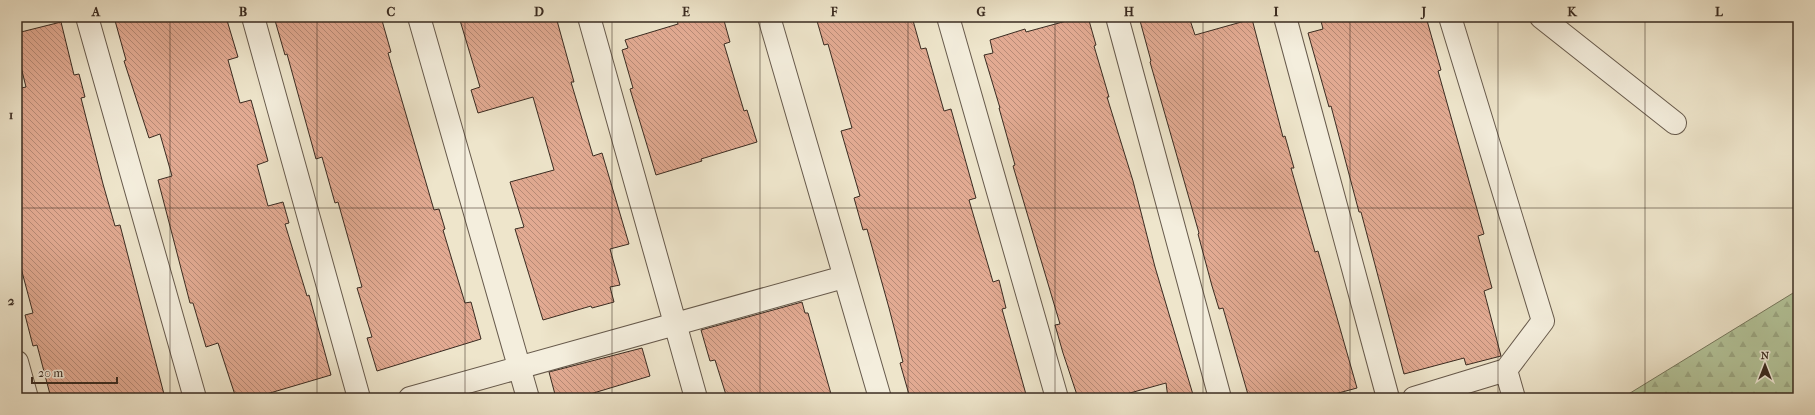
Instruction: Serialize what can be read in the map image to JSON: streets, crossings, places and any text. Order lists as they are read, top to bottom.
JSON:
{
  "scale_bar": "20 m",
  "north": "top",
  "grid": {
    "columns": [
      "A",
      "B",
      "C",
      "D",
      "E",
      "F",
      "G",
      "H",
      "I",
      "J",
      "K",
      "L"
    ],
    "rows": ["1", "2"]
  }
}
